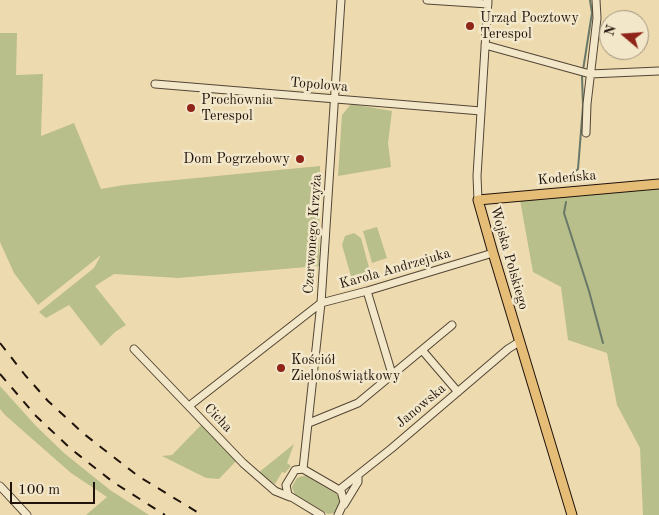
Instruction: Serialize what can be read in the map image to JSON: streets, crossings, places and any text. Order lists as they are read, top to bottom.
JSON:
{
  "streets": {
    "main road": ["Kodeńska", "Wojska Polskiego"],
    "street": [
      "Topolowa",
      "Czerwonego Krzyża",
      "Karola Andrzejuka",
      "Janowska",
      "Cicha"
    ]
  },
  "crossings": [
    ["Topolowa", "Czerwonego Krzyża"],
    ["Topolowa", "Wojska Polskiego"],
    ["Kodeńska", "Wojska Polskiego"],
    ["Czerwonego Krzyża", "Karola Andrzejuka"],
    ["Wojska Polskiego", "Karola Andrzejuka"],
    ["Wojska Polskiego", "Janowska"],
    ["Karola Andrzejuka", "Cicha"]
  ],
  "places": [
    "Urząd Pocztowy Terespol",
    "Prochownia Terespol",
    "Dom Pogrzebowy",
    "Kościół Zielonoświątkowy"
  ],
  "scale_bar": "100 m",
  "north": "left"
}
